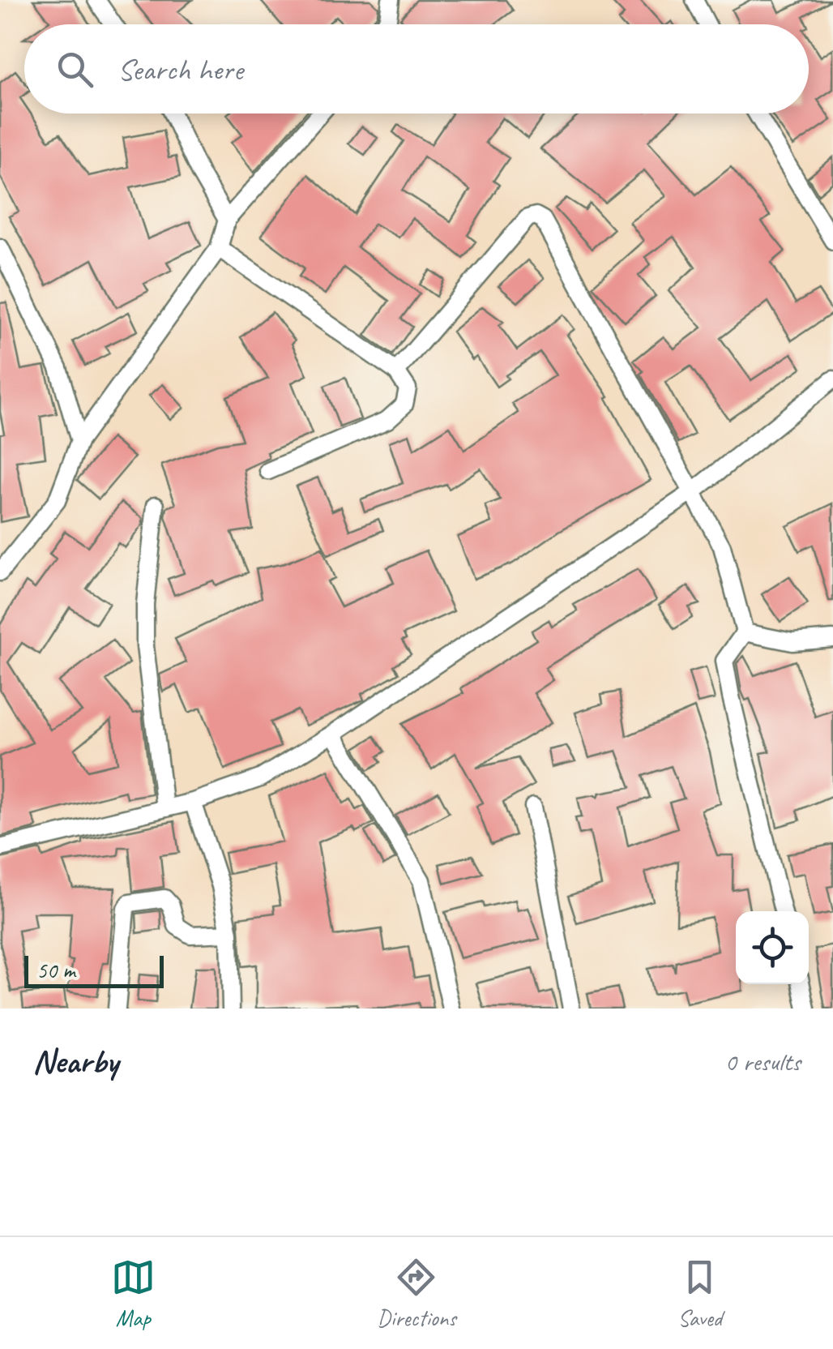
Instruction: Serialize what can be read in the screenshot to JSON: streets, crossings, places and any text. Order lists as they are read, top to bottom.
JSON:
{
  "scale_bar": "50 m",
  "page": {
    "search": "Search here",
    "scale": "50 m",
    "heading": ["Nearby", "0 results"],
    "nav": ["Map", "Directions", "Saved"]
  }
}
